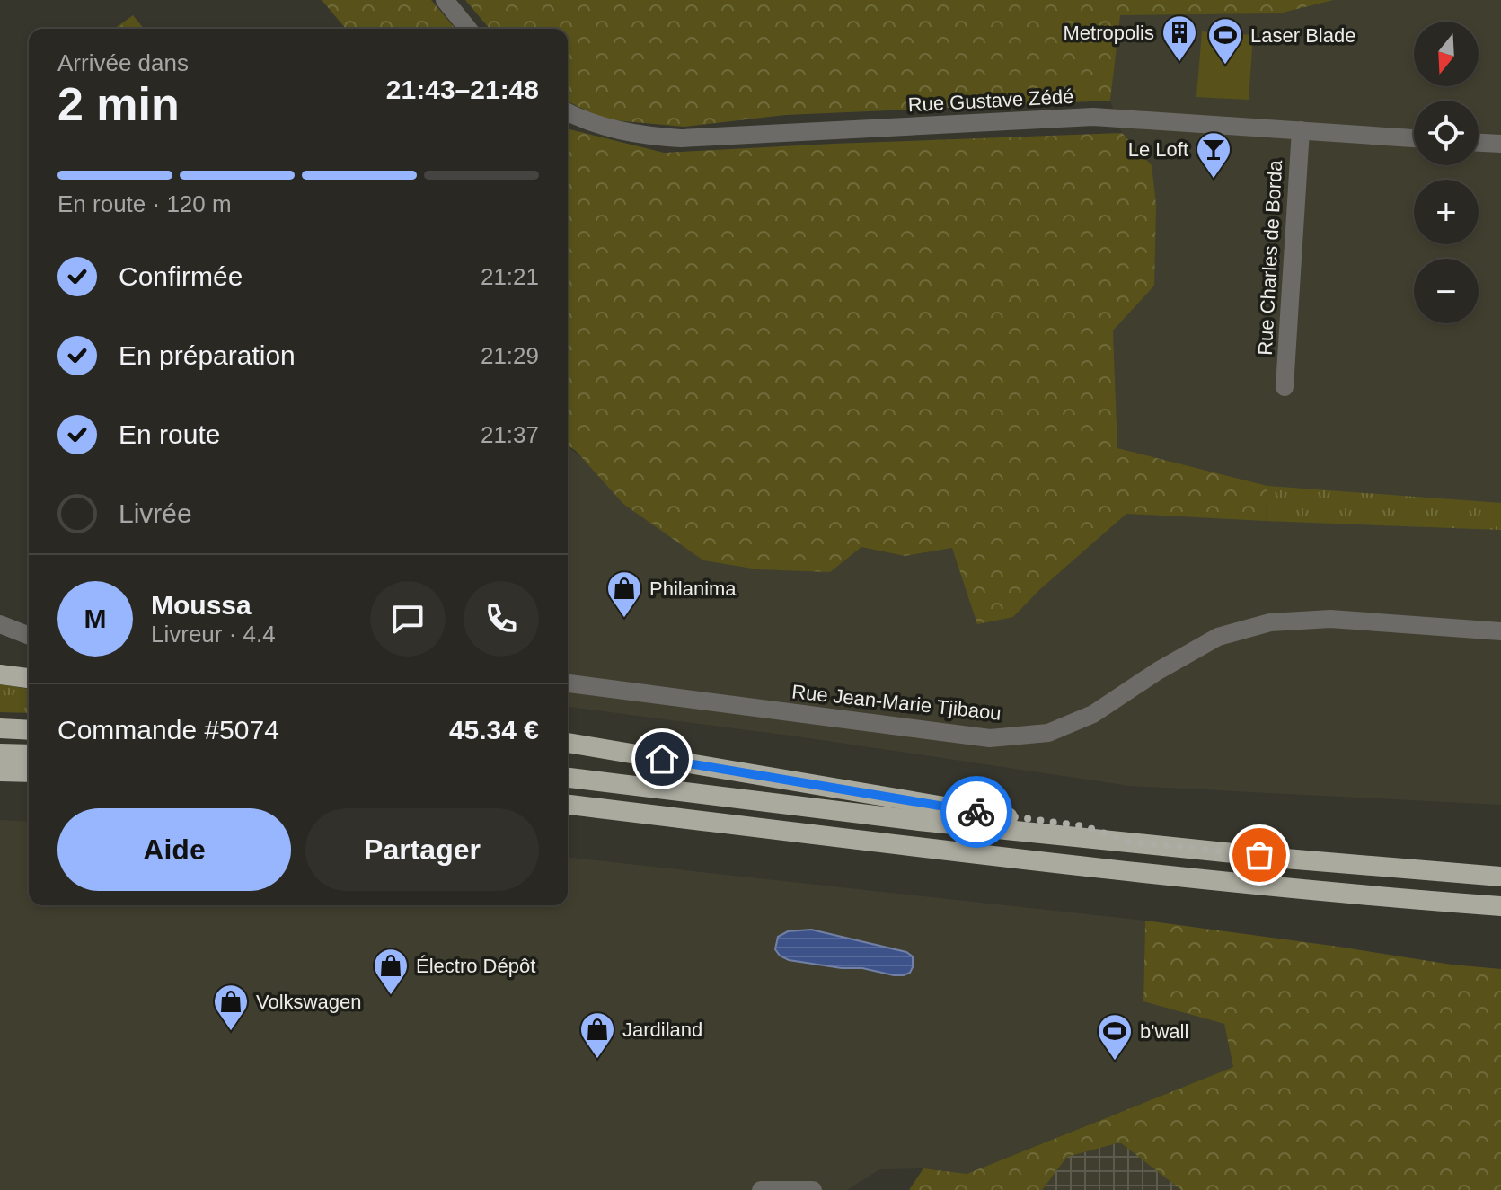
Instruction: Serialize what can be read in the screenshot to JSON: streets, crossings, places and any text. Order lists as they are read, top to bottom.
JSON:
{
  "streets": {
    "street": ["Rue Gustave Zédé", "Rue Charles de Borda", "Rue Jean-Marie Tjibaou"]
  },
  "crossings": [
    ["Rue Gustave Zédé", "Rue Charles de Borda"]
  ],
  "places": {
    "building": ["Metropolis"],
    "sports": ["Laser Blade", "b'wall"],
    "bar": ["Le Loft"],
    "shop": [
      "Philanima",
      "Électro Dépôt",
      "Volkswagen",
      "Jardiland"
    ]
  },
  "north": "bottom",
  "page": {
    "map_buttons": ["+", "−"],
    "heading": ["2 min", "Arrivée dans", "21:43–21:48"],
    "panel": [
      "Moussa",
      "Livreur · 4.4",
      "Commande #5074",
      "45.34 €"
    ],
    "bar": "En route · 120 m",
    "list": [
      ["Confirmée", "21:21"],
      ["En préparation", "21:29"],
      ["En route", "21:37"],
      "Livrée"
    ],
    "round": "M",
    "buttons": ["Aide", "Partager"]
  }
}
